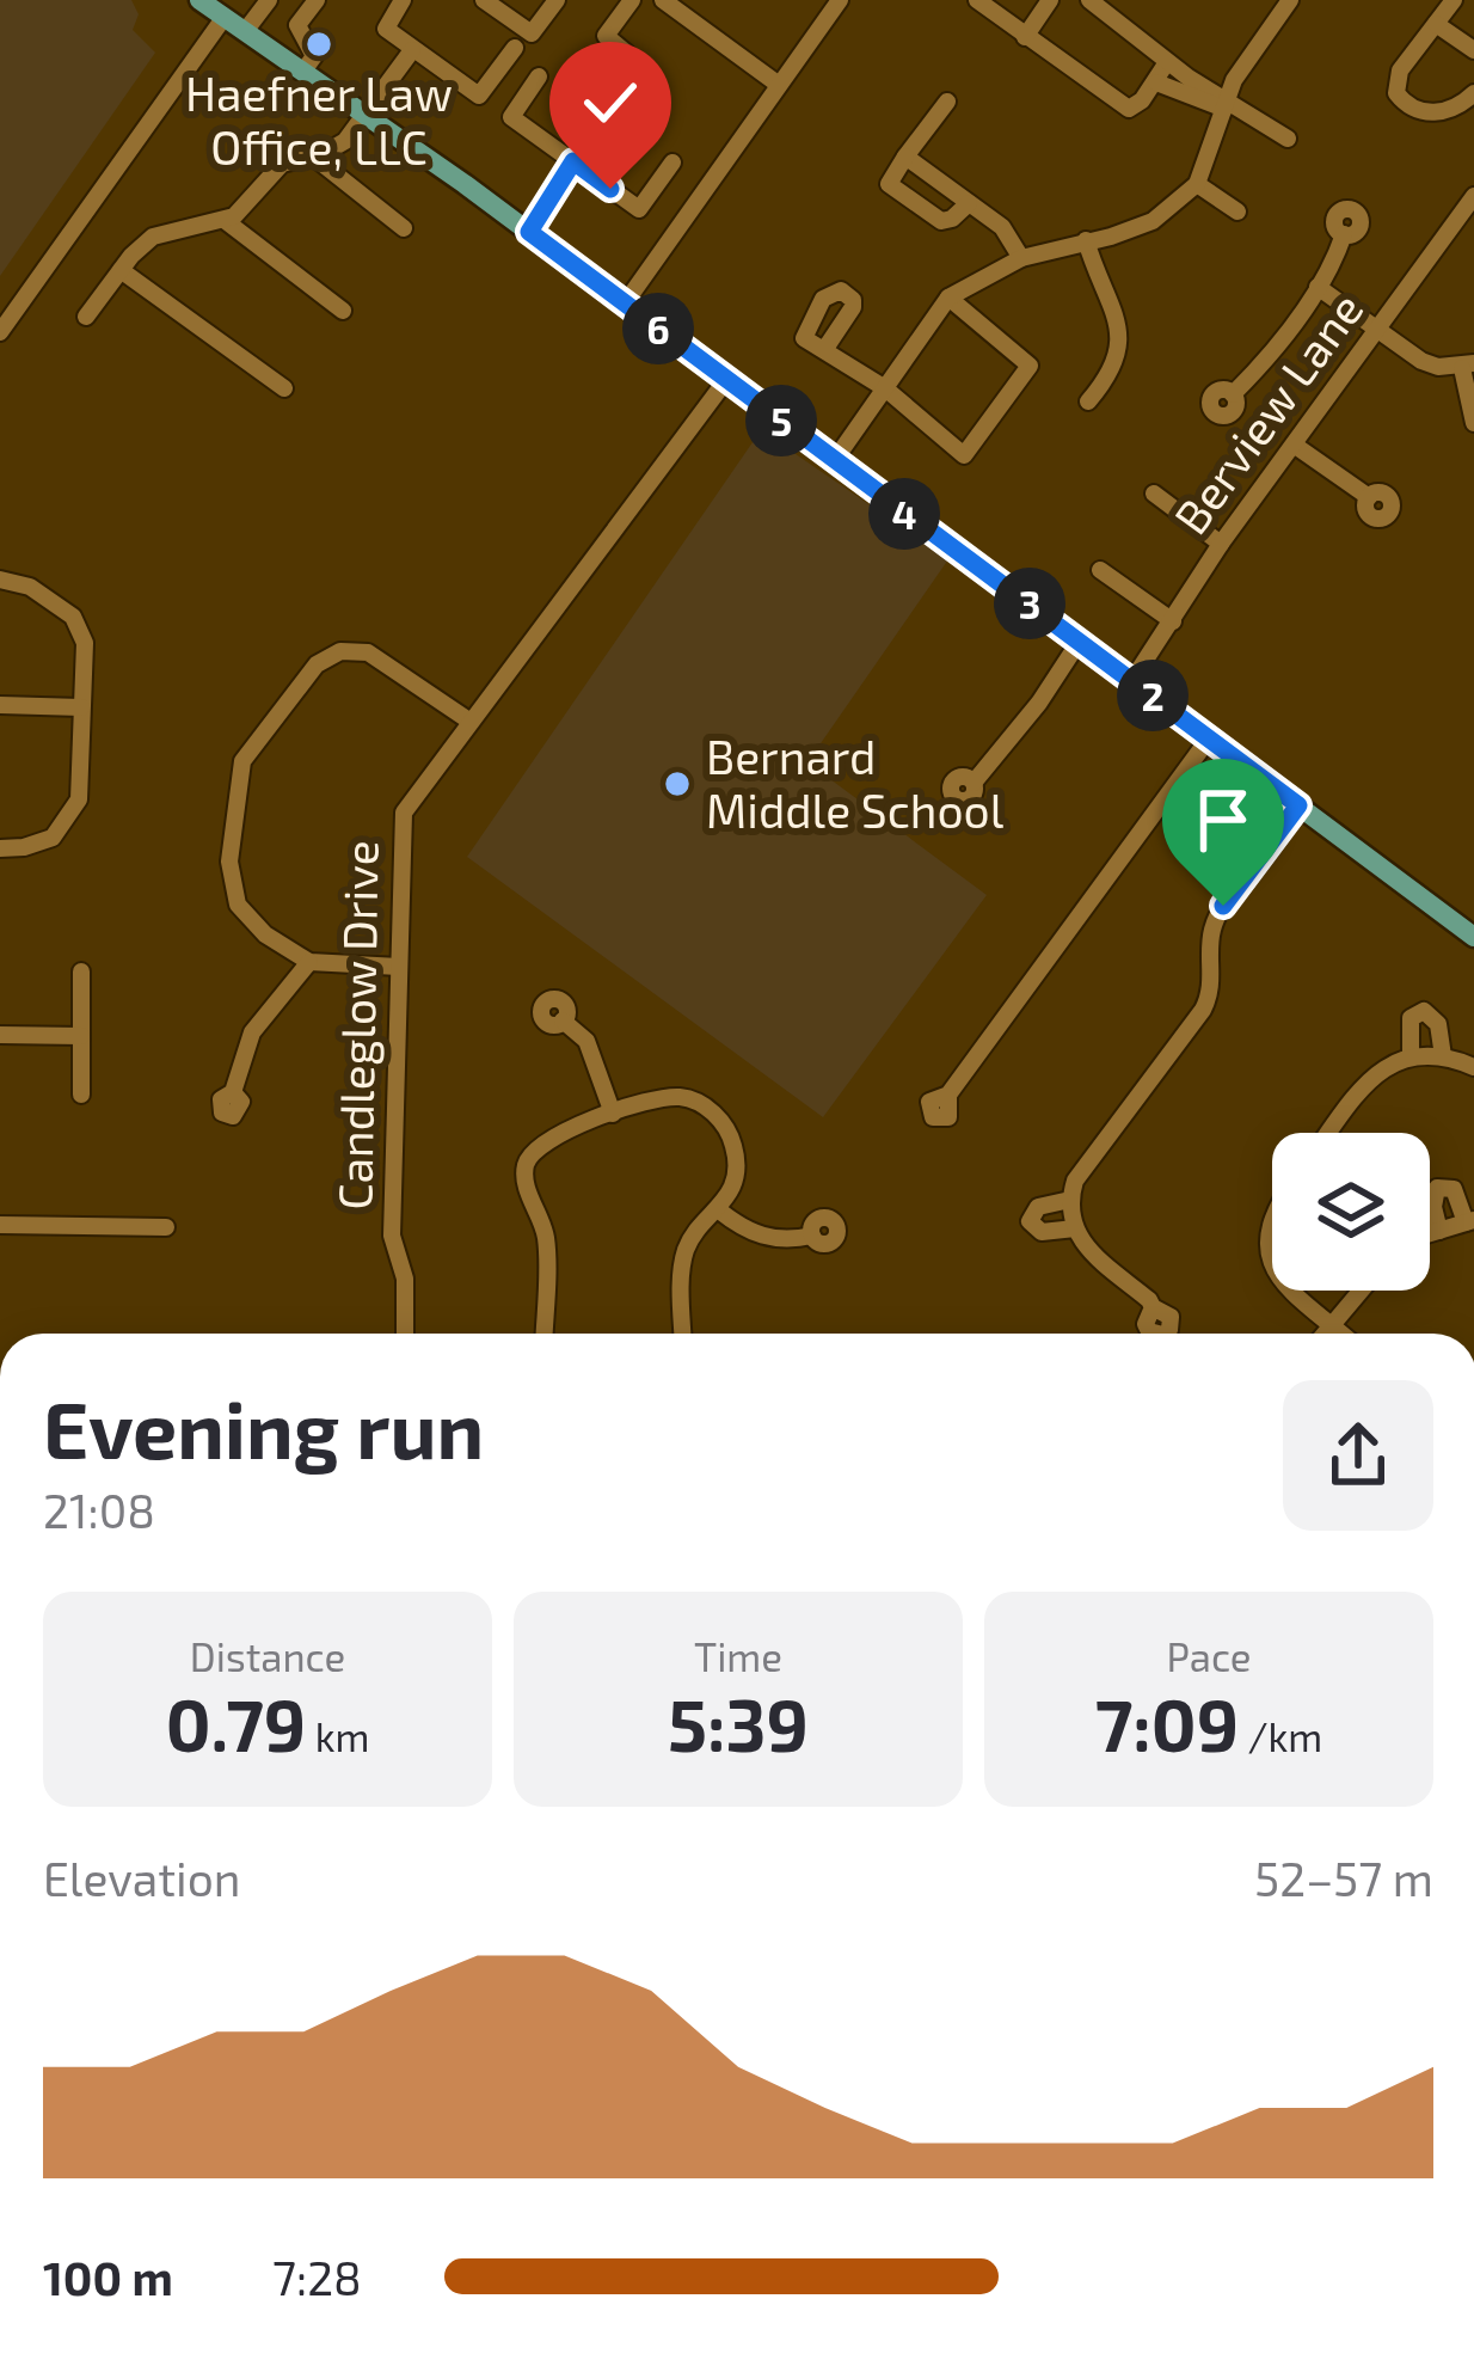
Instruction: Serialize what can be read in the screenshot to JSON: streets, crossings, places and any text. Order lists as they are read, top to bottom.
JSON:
{
  "streets": {
    "street": ["Berview Lane", "Candleglow Drive"]
  },
  "places": ["Haefner Law Office, LLC", "Bernard Middle School"],
  "page": {
    "pins": [
      "6",
      "5",
      "4",
      "3",
      "2"
    ],
    "heading": ["Evening run", "21:08"],
    "stats": [
      ["Distance", "0.79 km"],
      ["Time", "5:39"],
      ["Pace", "7:09 /km"]
    ],
    "chart": ["Elevation", "52–57 m"],
    "list": [
      {
        "name": "100 m",
        "note": "7:28"
      }
    ]
  }
}
